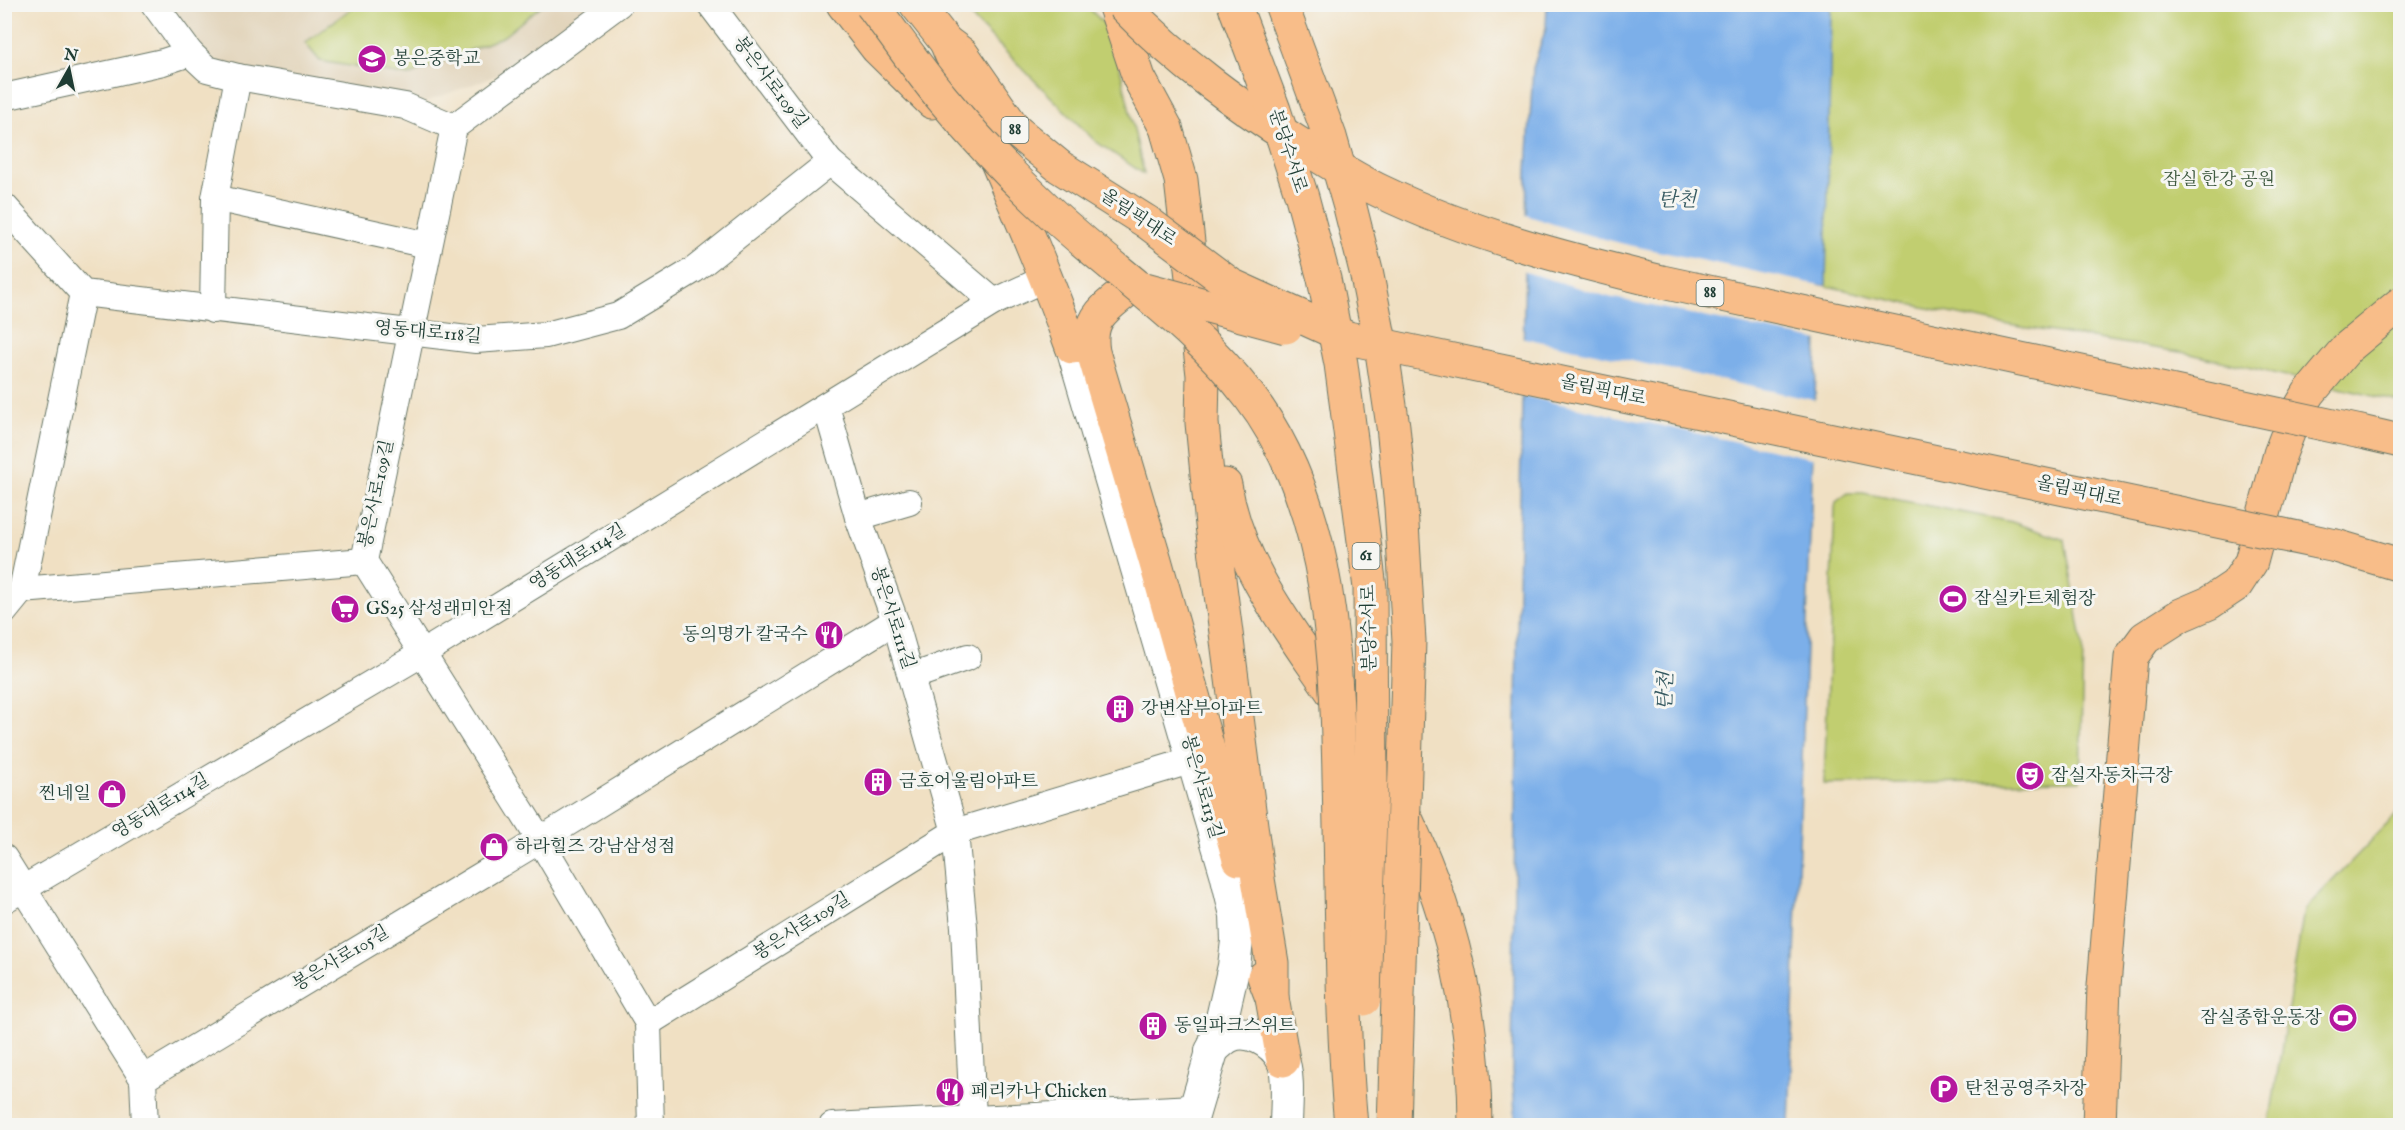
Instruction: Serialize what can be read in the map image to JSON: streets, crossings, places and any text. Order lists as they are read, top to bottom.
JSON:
{
  "streets": {
    "highway": [
      "88",
      "분당수서로",
      "올림픽대로",
      "61"
    ],
    "street": [
      "봉은사로109길",
      "영동대로118길",
      "영동대로114길",
      "봉은사로111길",
      "봉은사로113길",
      "봉은사로105길"
    ]
  },
  "crossings": [
    ["봉은사로109길", "영동대로118길"],
    ["봉은사로109길", "영동대로114길"],
    ["봉은사로109길", "봉은사로111길"],
    ["봉은사로109길", "봉은사로105길"],
    ["영동대로114길", "봉은사로111길"]
  ],
  "water": ["탄천"],
  "parks": ["잠실 한강 공원"],
  "places": {
    "school or university": ["봉은중학교"],
    "sports": ["잠실카트체험장", "잠실종합운동장"],
    "supermarket": ["GS25 삼성래미안점"],
    "restaurant": ["동의명가 칼국수", "페리카나 Chicken"],
    "building": ["강변삼부아파트", "금호어울림아파트", "동일파크스위트"],
    "theatre": ["잠실자동차극장"],
    "shop": ["찐네일", "하라힐즈 강남삼성점"],
    "parking": ["탄천공영주차장"]
  },
  "north": "top"
}
